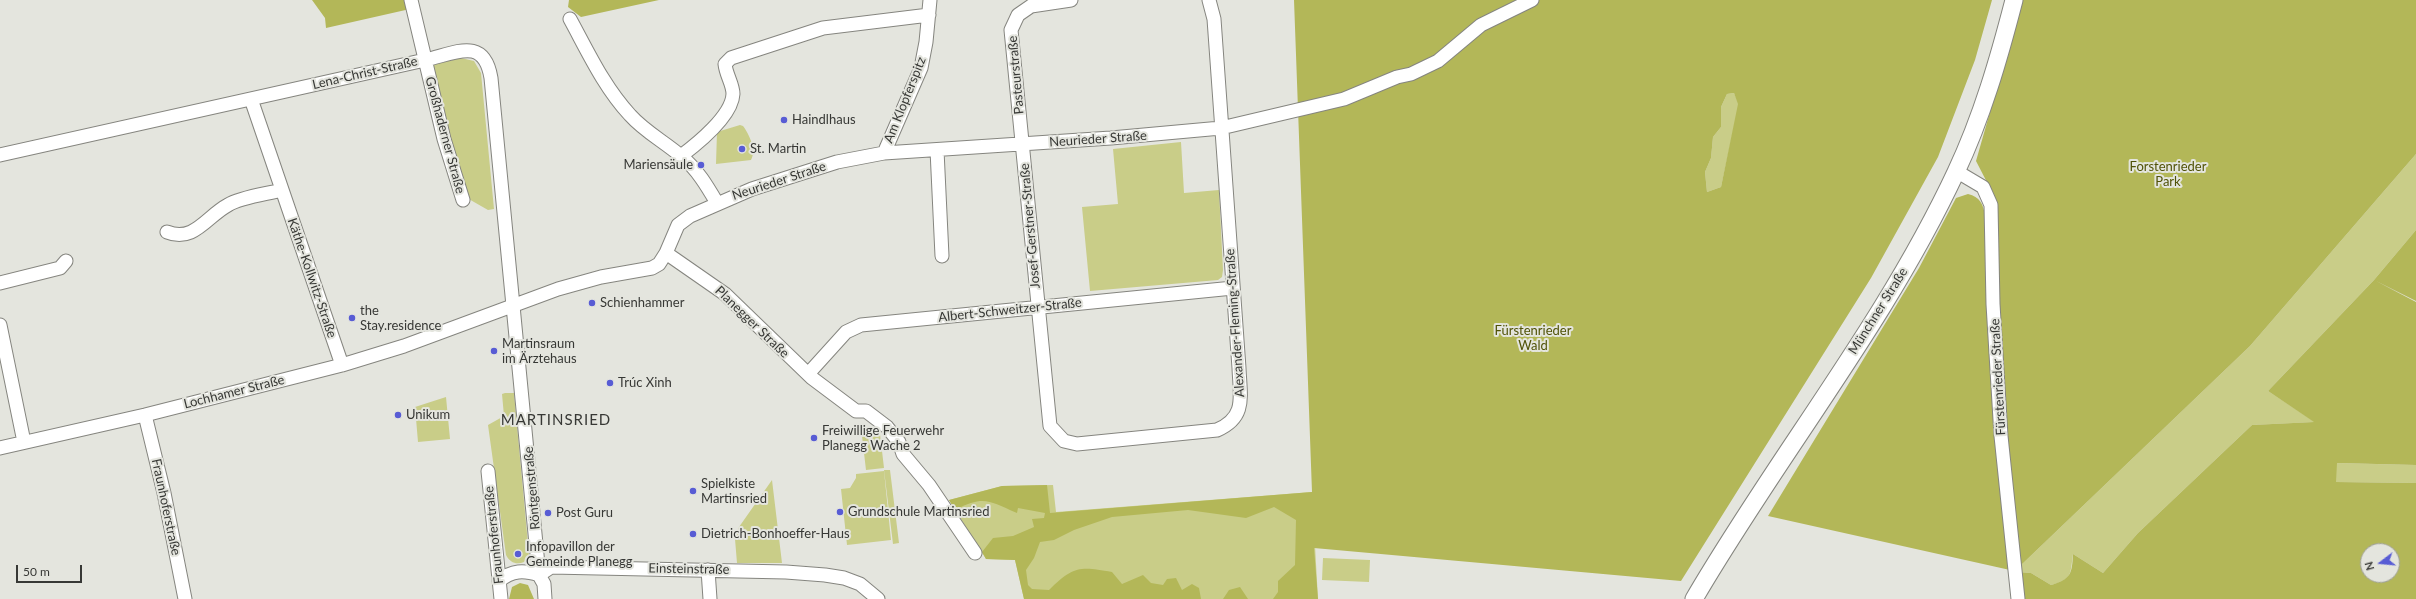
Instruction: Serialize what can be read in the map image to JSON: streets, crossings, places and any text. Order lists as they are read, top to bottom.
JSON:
{
  "streets": {
    "main road": ["Münchner Straße"],
    "street": [
      "Lena-Christ-Straße",
      "Pasteurstraße",
      "Am Klopferspitz",
      "Großhaderner Straße",
      "Neurieder Straße",
      "Josef-Gerstner-Straße",
      "Käthe-Kollwitz-Straße",
      "Albert-Schweitzer-Straße",
      "Planegger Straße",
      "Alexander-Fleming-Straße",
      "Fürstenrieder Straße",
      "Lochhamer Straße",
      "Röntgenstraße",
      "Fraunhoferstraße",
      "Einsteinstraße"
    ]
  },
  "crossings": [
    ["Lena-Christ-Straße", "Großhaderner Straße"],
    ["Lena-Christ-Straße", "Käthe-Kollwitz-Straße"],
    ["Lena-Christ-Straße", "Lochhamer Straße"],
    ["Lena-Christ-Straße", "Röntgenstraße"],
    ["Pasteurstraße", "Neurieder Straße"],
    ["Pasteurstraße", "Josef-Gerstner-Straße"],
    ["Am Klopferspitz", "Neurieder Straße"],
    ["Neurieder Straße", "Josef-Gerstner-Straße"],
    ["Neurieder Straße", "Planegger Straße"],
    ["Neurieder Straße", "Alexander-Fleming-Straße"],
    ["Josef-Gerstner-Straße", "Albert-Schweitzer-Straße"],
    ["Josef-Gerstner-Straße", "Alexander-Fleming-Straße"],
    ["Käthe-Kollwitz-Straße", "Lochhamer Straße"],
    ["Albert-Schweitzer-Straße", "Planegger Straße"],
    ["Albert-Schweitzer-Straße", "Alexander-Fleming-Straße"],
    ["Münchner Straße", "Fürstenrieder Straße"],
    ["Lochhamer Straße", "Röntgenstraße"],
    ["Lochhamer Straße", "Fraunhoferstraße"],
    ["Röntgenstraße", "Einsteinstraße"]
  ],
  "districts": ["MARTINSRIED"],
  "parks": ["Forstenrieder Park", "Fürstenrieder Wald"],
  "places": [
    "Haindlhaus",
    "St. Martin",
    "Mariensäule",
    "Schienhammer",
    "the Stay.residence",
    "Martinsraum im Ärztehaus",
    "Trúc Xinh",
    "Unikum",
    "Freiwillige Feuerwehr Planegg Wache 2",
    "Spielkiste Martinsried",
    "Grundschule Martinsried",
    "Post Guru",
    "Dietrich-Bonhoeffer-Haus",
    "Infopavillon der Gemeinde Planegg"
  ],
  "scale_bar": "50 m",
  "north": "left"
}
